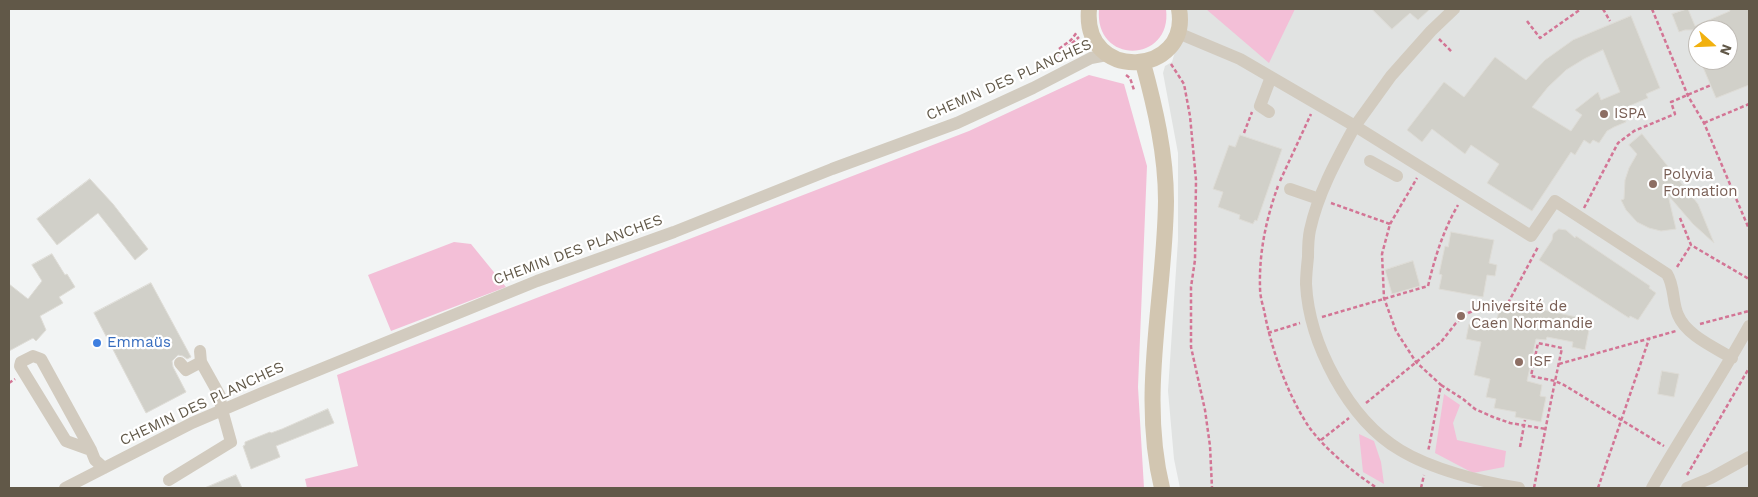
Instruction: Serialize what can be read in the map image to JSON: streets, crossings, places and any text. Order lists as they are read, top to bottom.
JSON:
{
  "streets": {
    "street": ["CHEMIN DES PLANCHES"]
  },
  "places": [
    "ISPA",
    "Polyvia Formation",
    "Université de Caen Normandie",
    "Emmaüs",
    "ISF"
  ],
  "north": "right"
}
